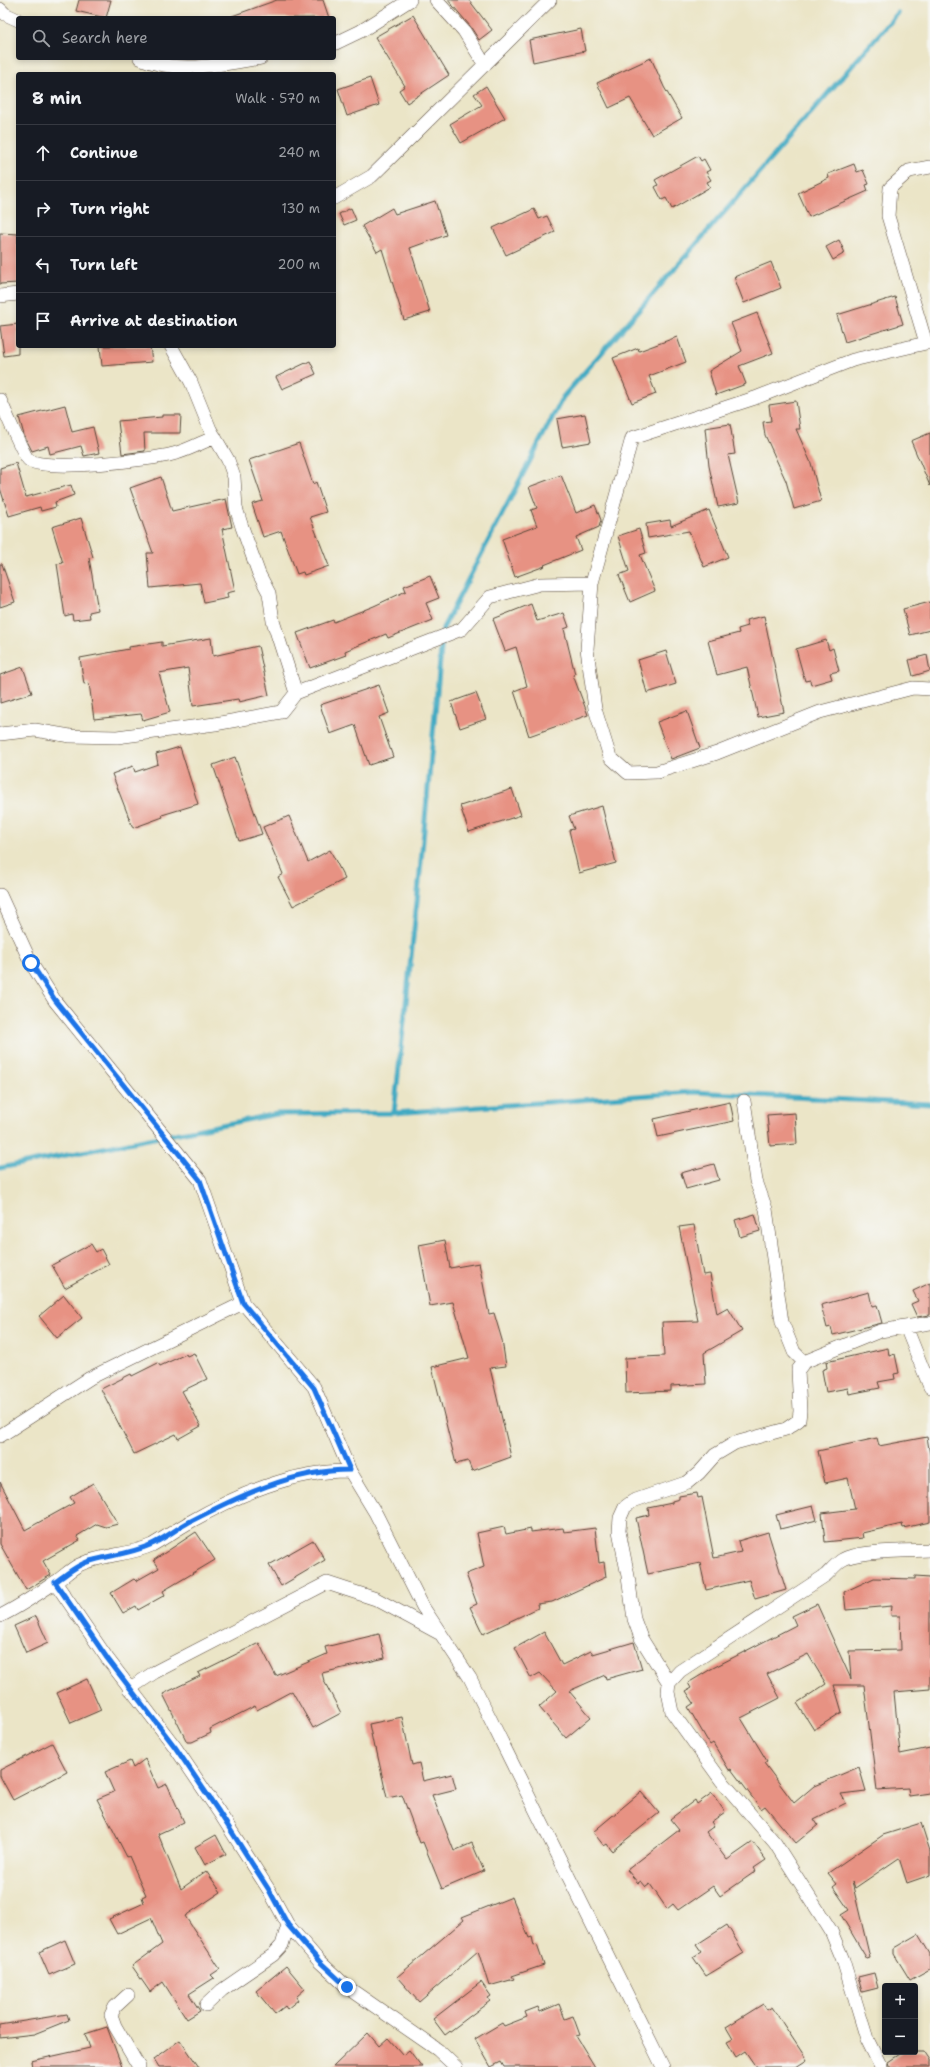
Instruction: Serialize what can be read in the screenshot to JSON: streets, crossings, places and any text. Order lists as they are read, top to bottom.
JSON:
{
  "page": {
    "search": "Search here",
    "heading": ["8 min", "Walk · 570 m"],
    "list": [
      ["Continue", "240 m"],
      ["Turn right", "130 m"],
      ["Turn left", "200 m"],
      "Arrive at destination"
    ],
    "map_buttons": ["+", "−"]
  }
}
